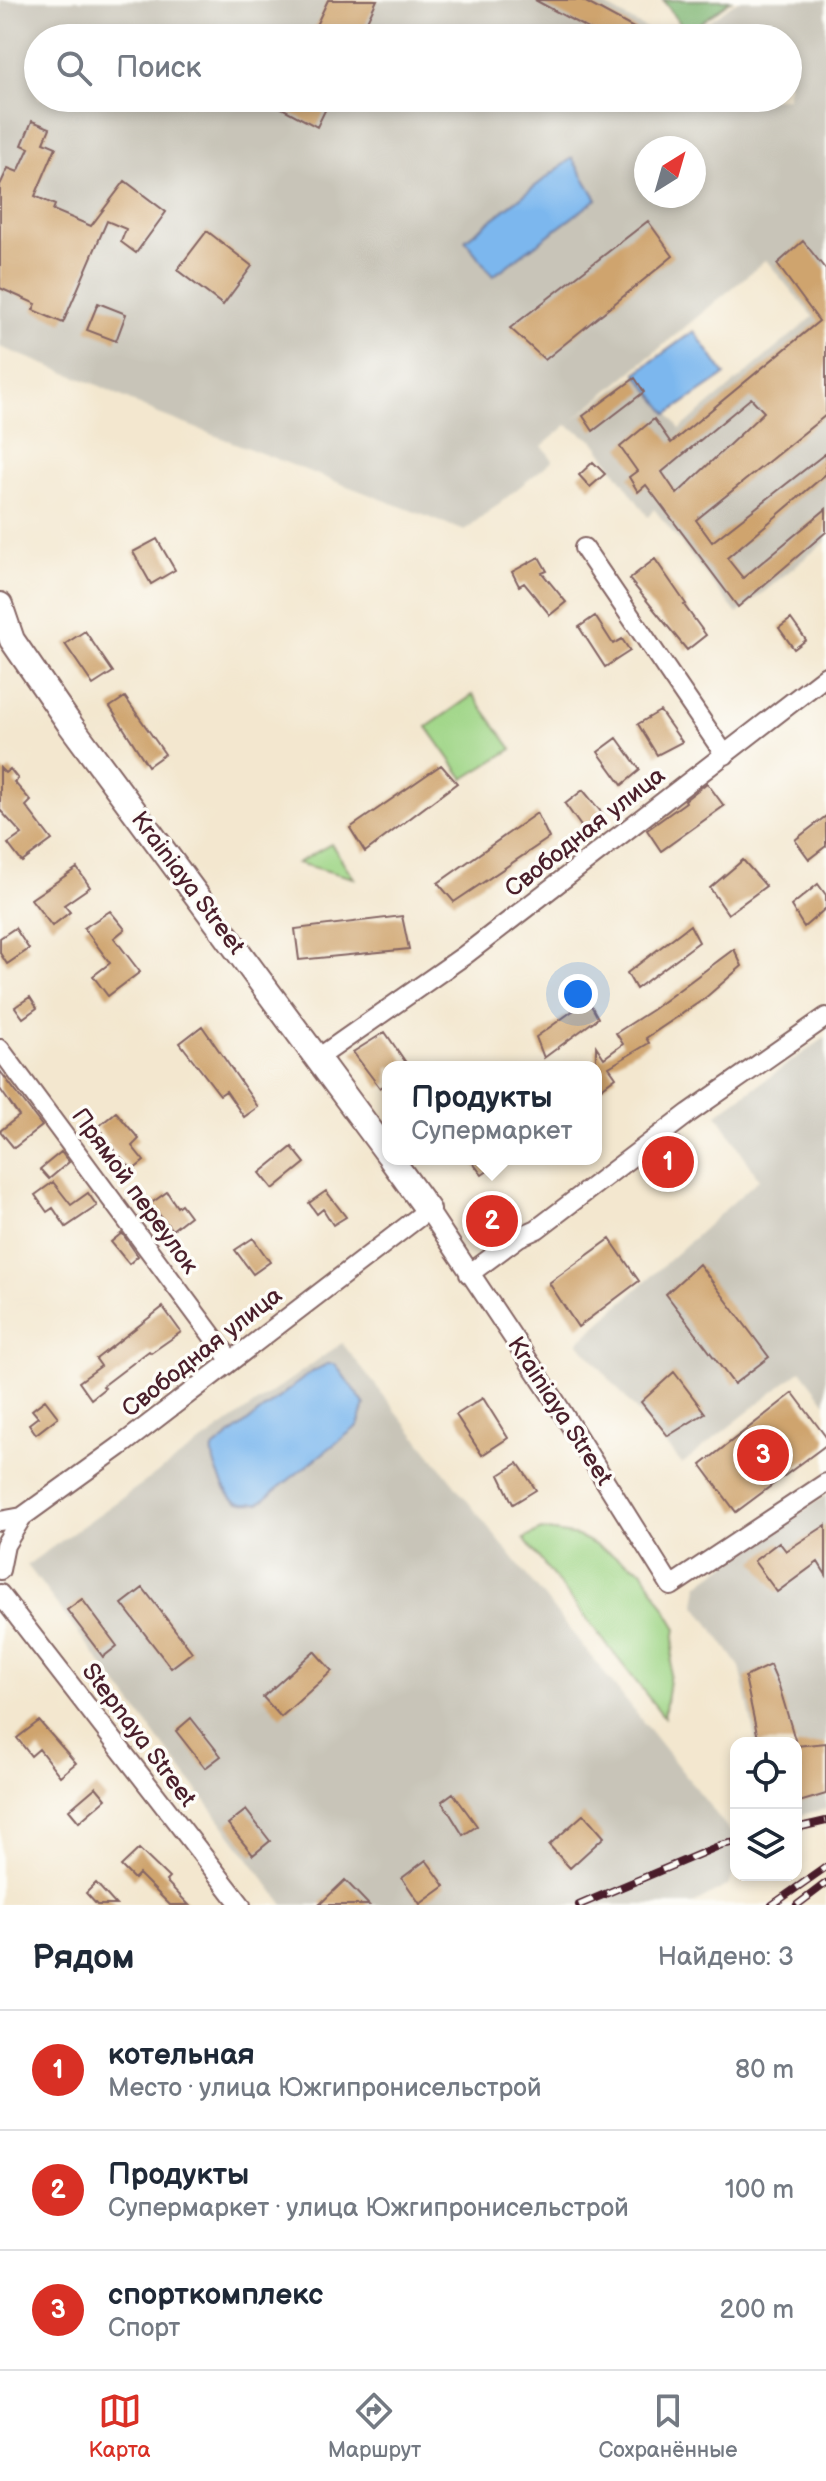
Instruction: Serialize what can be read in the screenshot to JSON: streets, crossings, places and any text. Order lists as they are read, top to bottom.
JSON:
{
  "streets": {
    "street": [
      "Свободная улица",
      "Krainiaya Street",
      "Прямой переулок",
      "Stepnaya Street"
    ]
  },
  "crossings": [
    ["Свободная улица", "Krainiaya Street"],
    ["Свободная улица", "Прямой переулок"]
  ],
  "north": "top right",
  "page": {
    "search": "Поиск",
    "popup": ["Продукты", "Супермаркет"],
    "pins": ["1", "2", "3"],
    "heading": ["Рядом", "Найдено: 3"],
    "list": [
      {
        "mark": "1",
        "name": "котельная",
        "note": "Место · улица Южгипронисельстрой",
        "value": "80 m"
      },
      {
        "mark": "2",
        "name": "Продукты",
        "note": "Супермаркет · улица Южгипронисельстрой",
        "value": "100 m"
      },
      {
        "mark": "3",
        "name": "спорткомплекс",
        "note": "Спорт",
        "value": "200 m"
      }
    ],
    "nav": ["Карта", "Маршрут", "Сохранённые"]
  }
}
